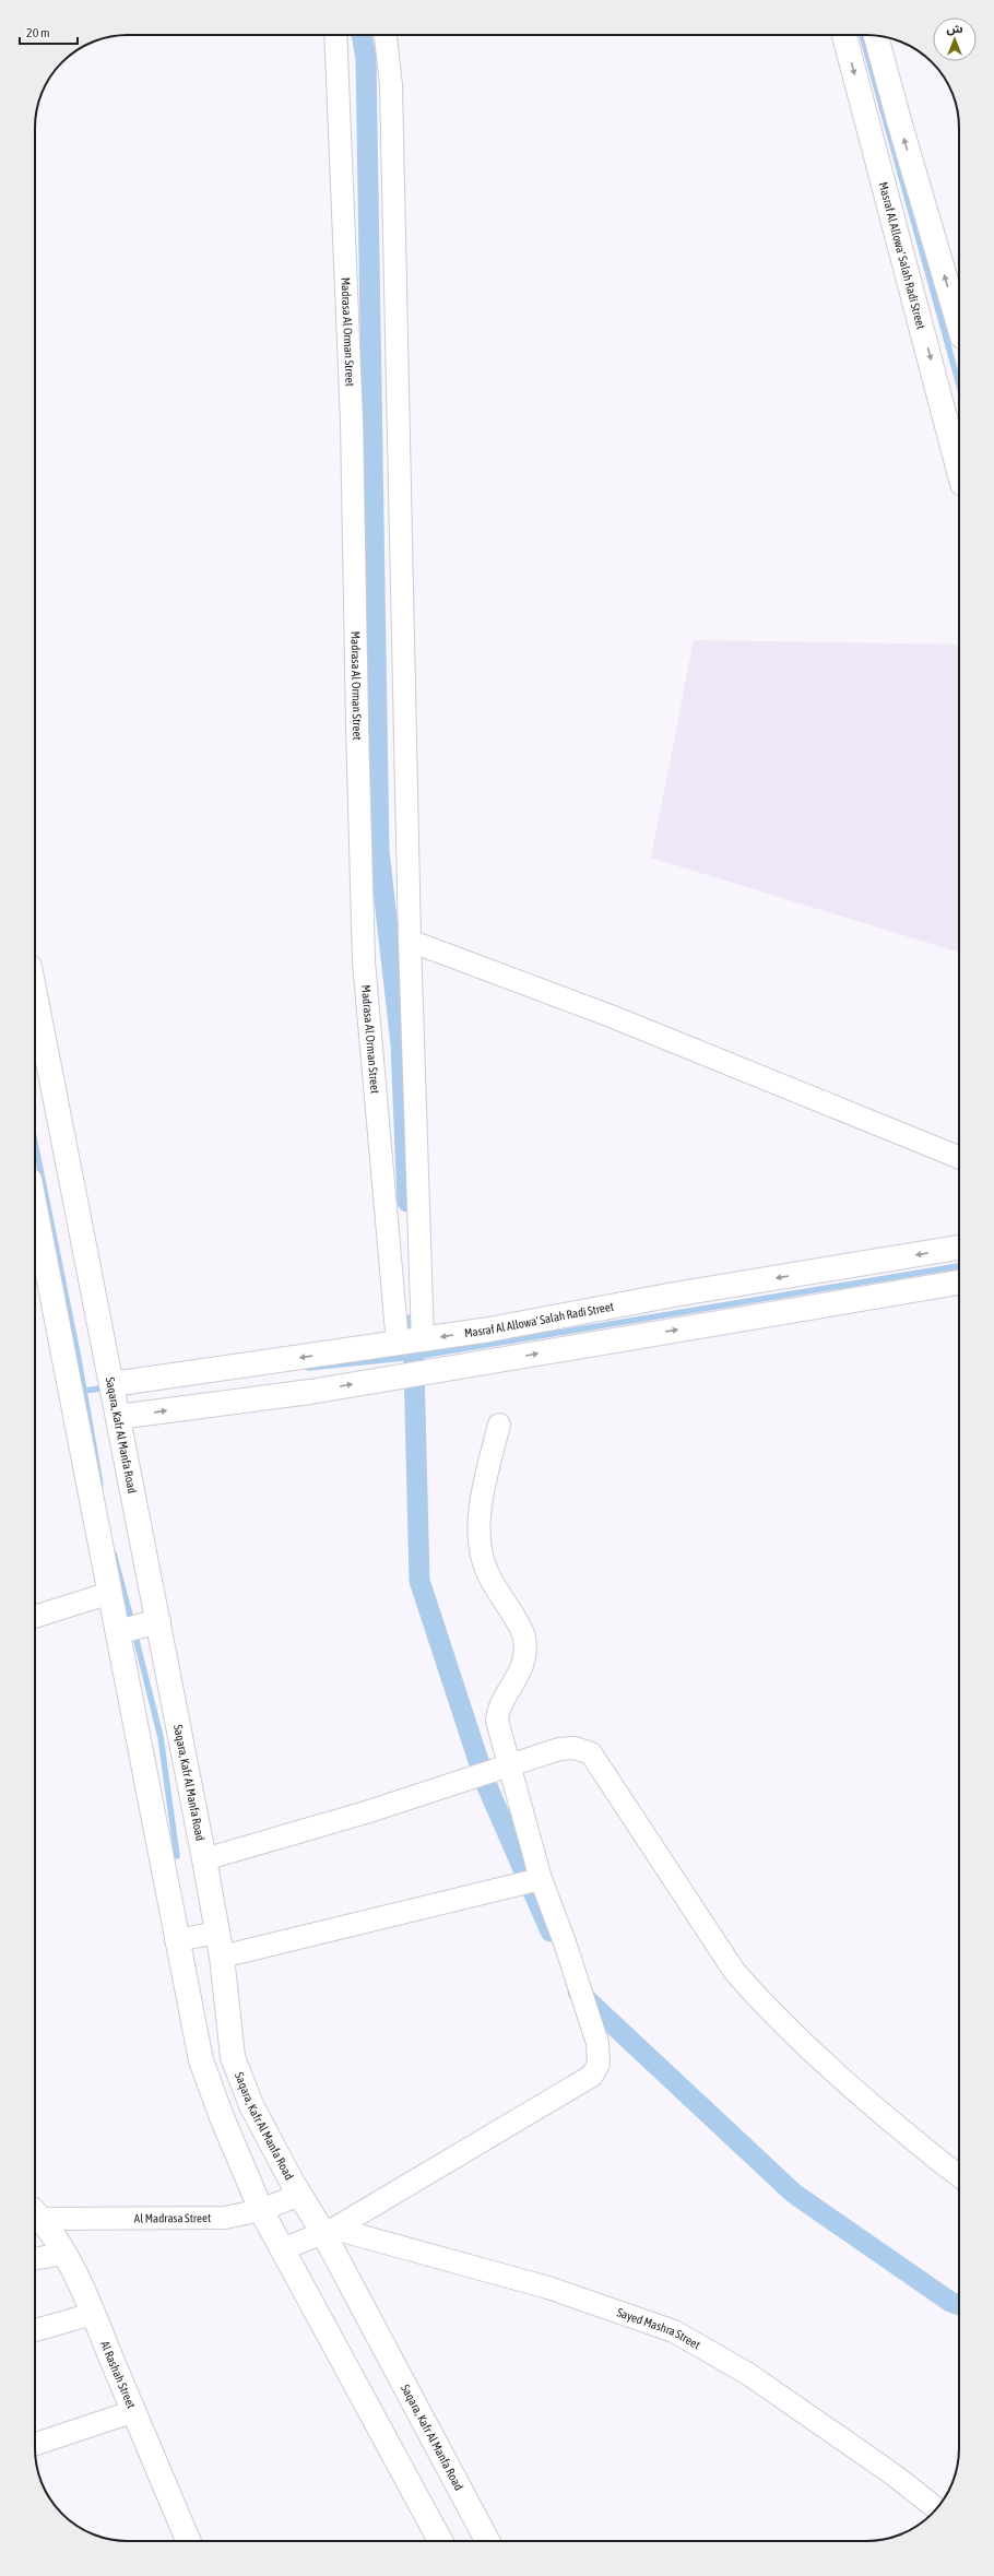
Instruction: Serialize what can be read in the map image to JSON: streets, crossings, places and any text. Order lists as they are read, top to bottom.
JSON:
{
  "streets": {
    "street": [
      "Masraf Al Allowa' Salah Radi Street",
      "Madrasa Al Orman Street",
      "Saqara, Kafr Al Manfa Road",
      "Al Madrasa Street",
      "Sayed Mashra Street",
      "Al Rashah Street"
    ]
  },
  "crossings": [
    ["Masraf Al Allowa' Salah Radi Street", "Madrasa Al Orman Street"],
    ["Masraf Al Allowa' Salah Radi Street", "Saqara, Kafr Al Manfa Road"],
    ["Saqara, Kafr Al Manfa Road", "Al Madrasa Street"],
    ["Saqara, Kafr Al Manfa Road", "Sayed Mashra Street"],
    ["Al Madrasa Street", "Al Rashah Street"]
  ],
  "scale_bar": "20 m",
  "north": "top"
}
